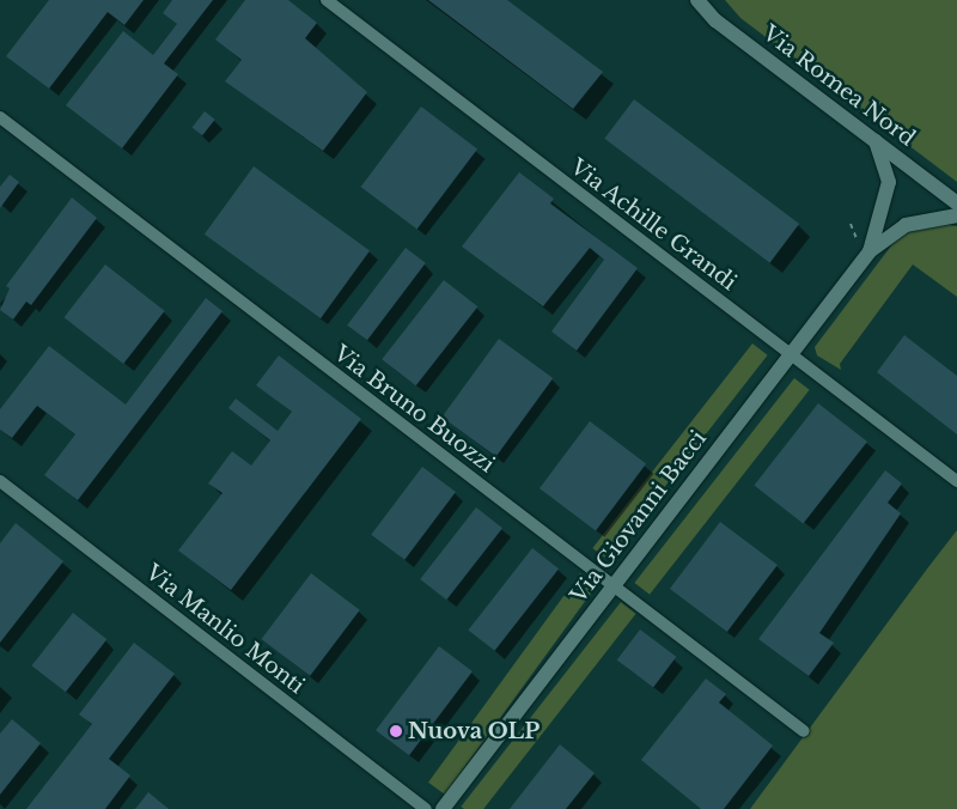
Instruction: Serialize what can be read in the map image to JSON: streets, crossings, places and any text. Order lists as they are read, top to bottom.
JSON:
{
  "streets": {
    "main road": ["Via Romea Nord", "Via Giovanni Bacci"],
    "street": ["Via Achille Grandi", "Via Bruno Buozzi", "Via Manlio Monti"]
  },
  "crossings": [
    ["Via Romea Nord", "Via Giovanni Bacci"],
    ["Via Achille Grandi", "Via Giovanni Bacci"],
    ["Via Bruno Buozzi", "Via Giovanni Bacci"]
  ],
  "places": ["Nuova OLP"]
}
